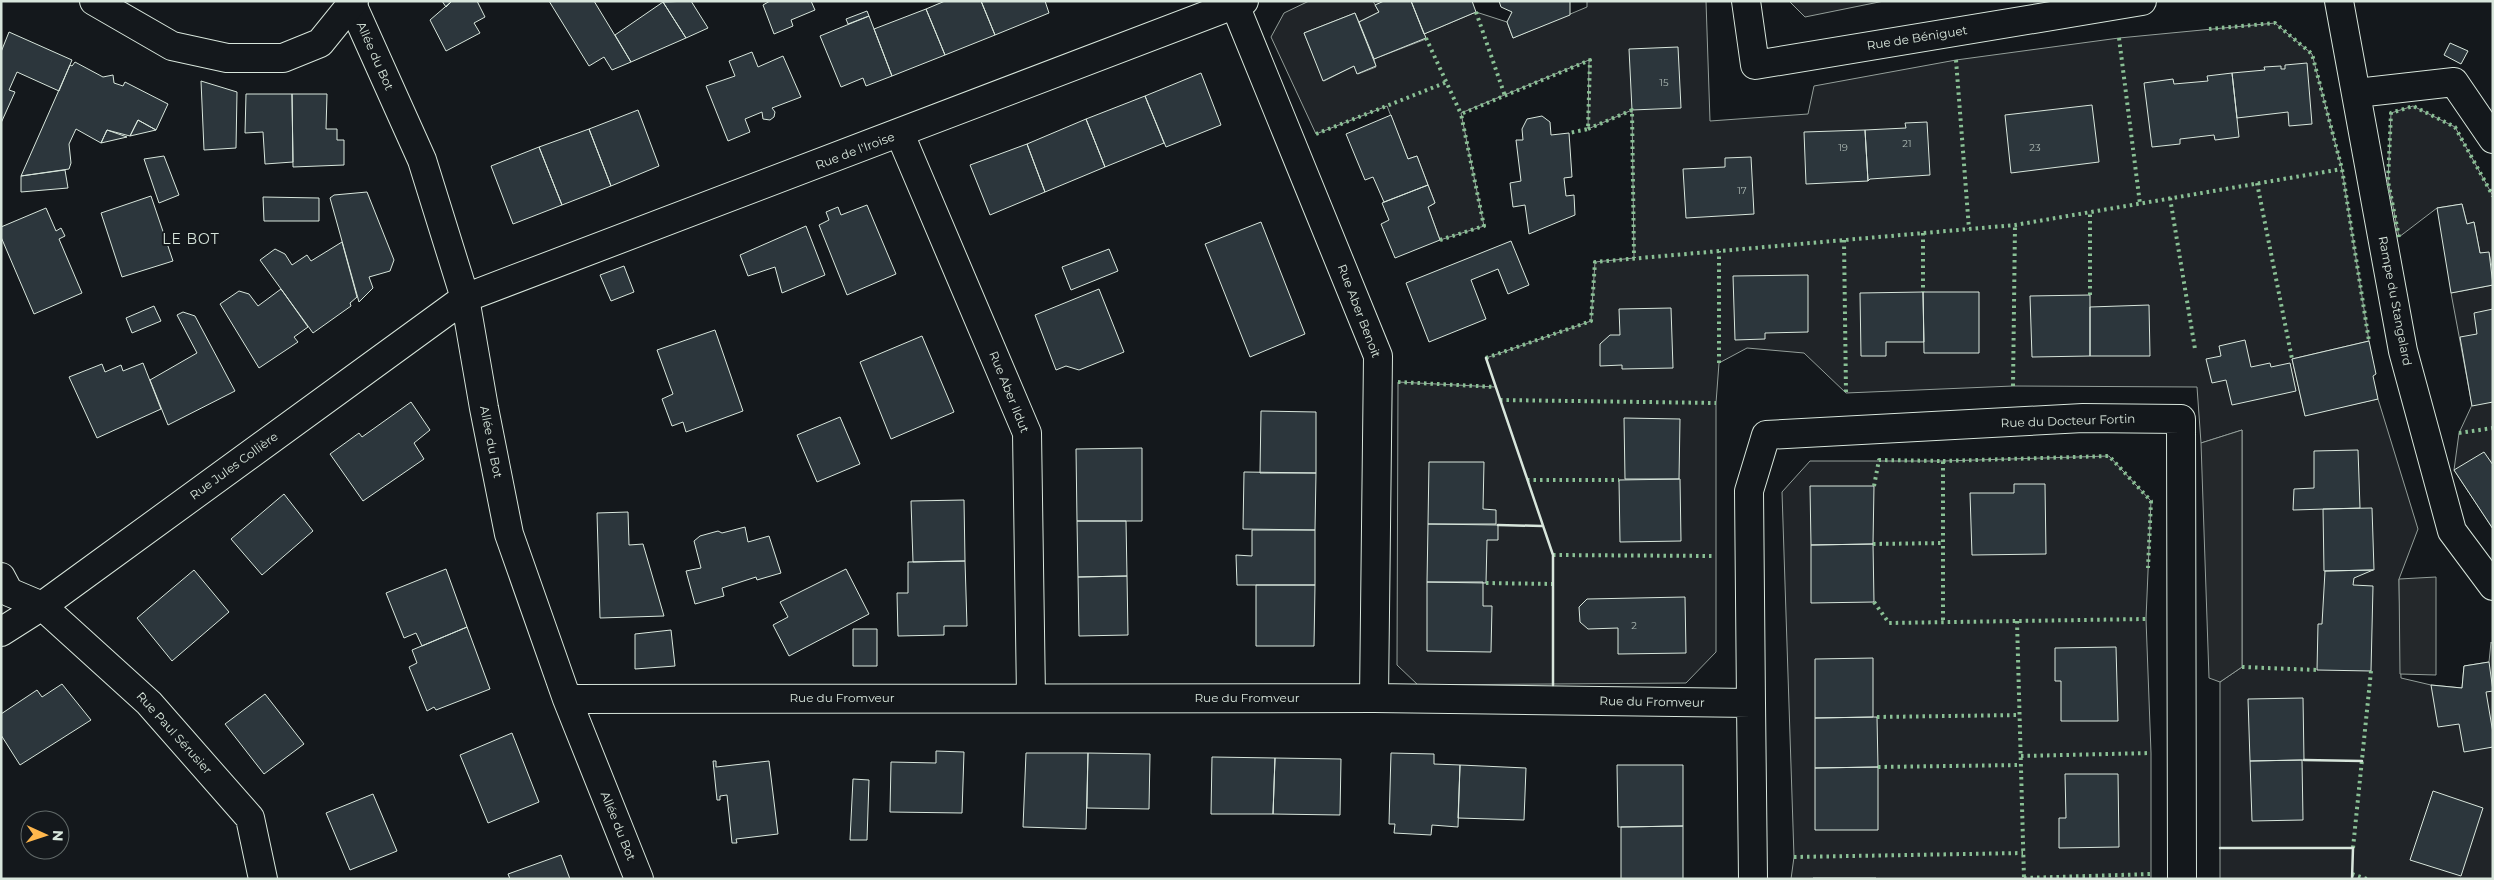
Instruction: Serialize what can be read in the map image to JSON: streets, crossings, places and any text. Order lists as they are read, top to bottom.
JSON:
{
  "streets": {
    "street": [
      "Rue de Béniguet",
      "Allée du Bot",
      "Rue de l'Iroise",
      "Rampe du Stangalard",
      "Rue Aber Benoit",
      "Rue Aber Ildut",
      "Rue du Docteur Fortin",
      "Rue Jules Collière",
      "Rue du Fromveur",
      "Rue Paul Sérusier"
    ]
  },
  "crossings": [
    ["Allée du Bot", "Rue de l'Iroise"],
    ["Allée du Bot", "Rue Jules Collière"],
    ["Allée du Bot", "Rue du Fromveur"],
    ["Rue de l'Iroise", "Rue Aber Benoit"],
    ["Rue de l'Iroise", "Rue Aber Ildut"],
    ["Rue de l'Iroise", "Rue Jules Collière"],
    ["Rue Aber Benoit", "Rue du Fromveur"],
    ["Rue Aber Ildut", "Rue du Fromveur"],
    ["Rue du Docteur Fortin", "Rue du Fromveur"],
    ["Rue Jules Collière", "Rue Paul Sérusier"]
  ],
  "districts": ["LE BOT"],
  "house_numbers": [
    "15",
    "21",
    "19",
    "23",
    "17",
    "2"
  ],
  "north": "right"
}
